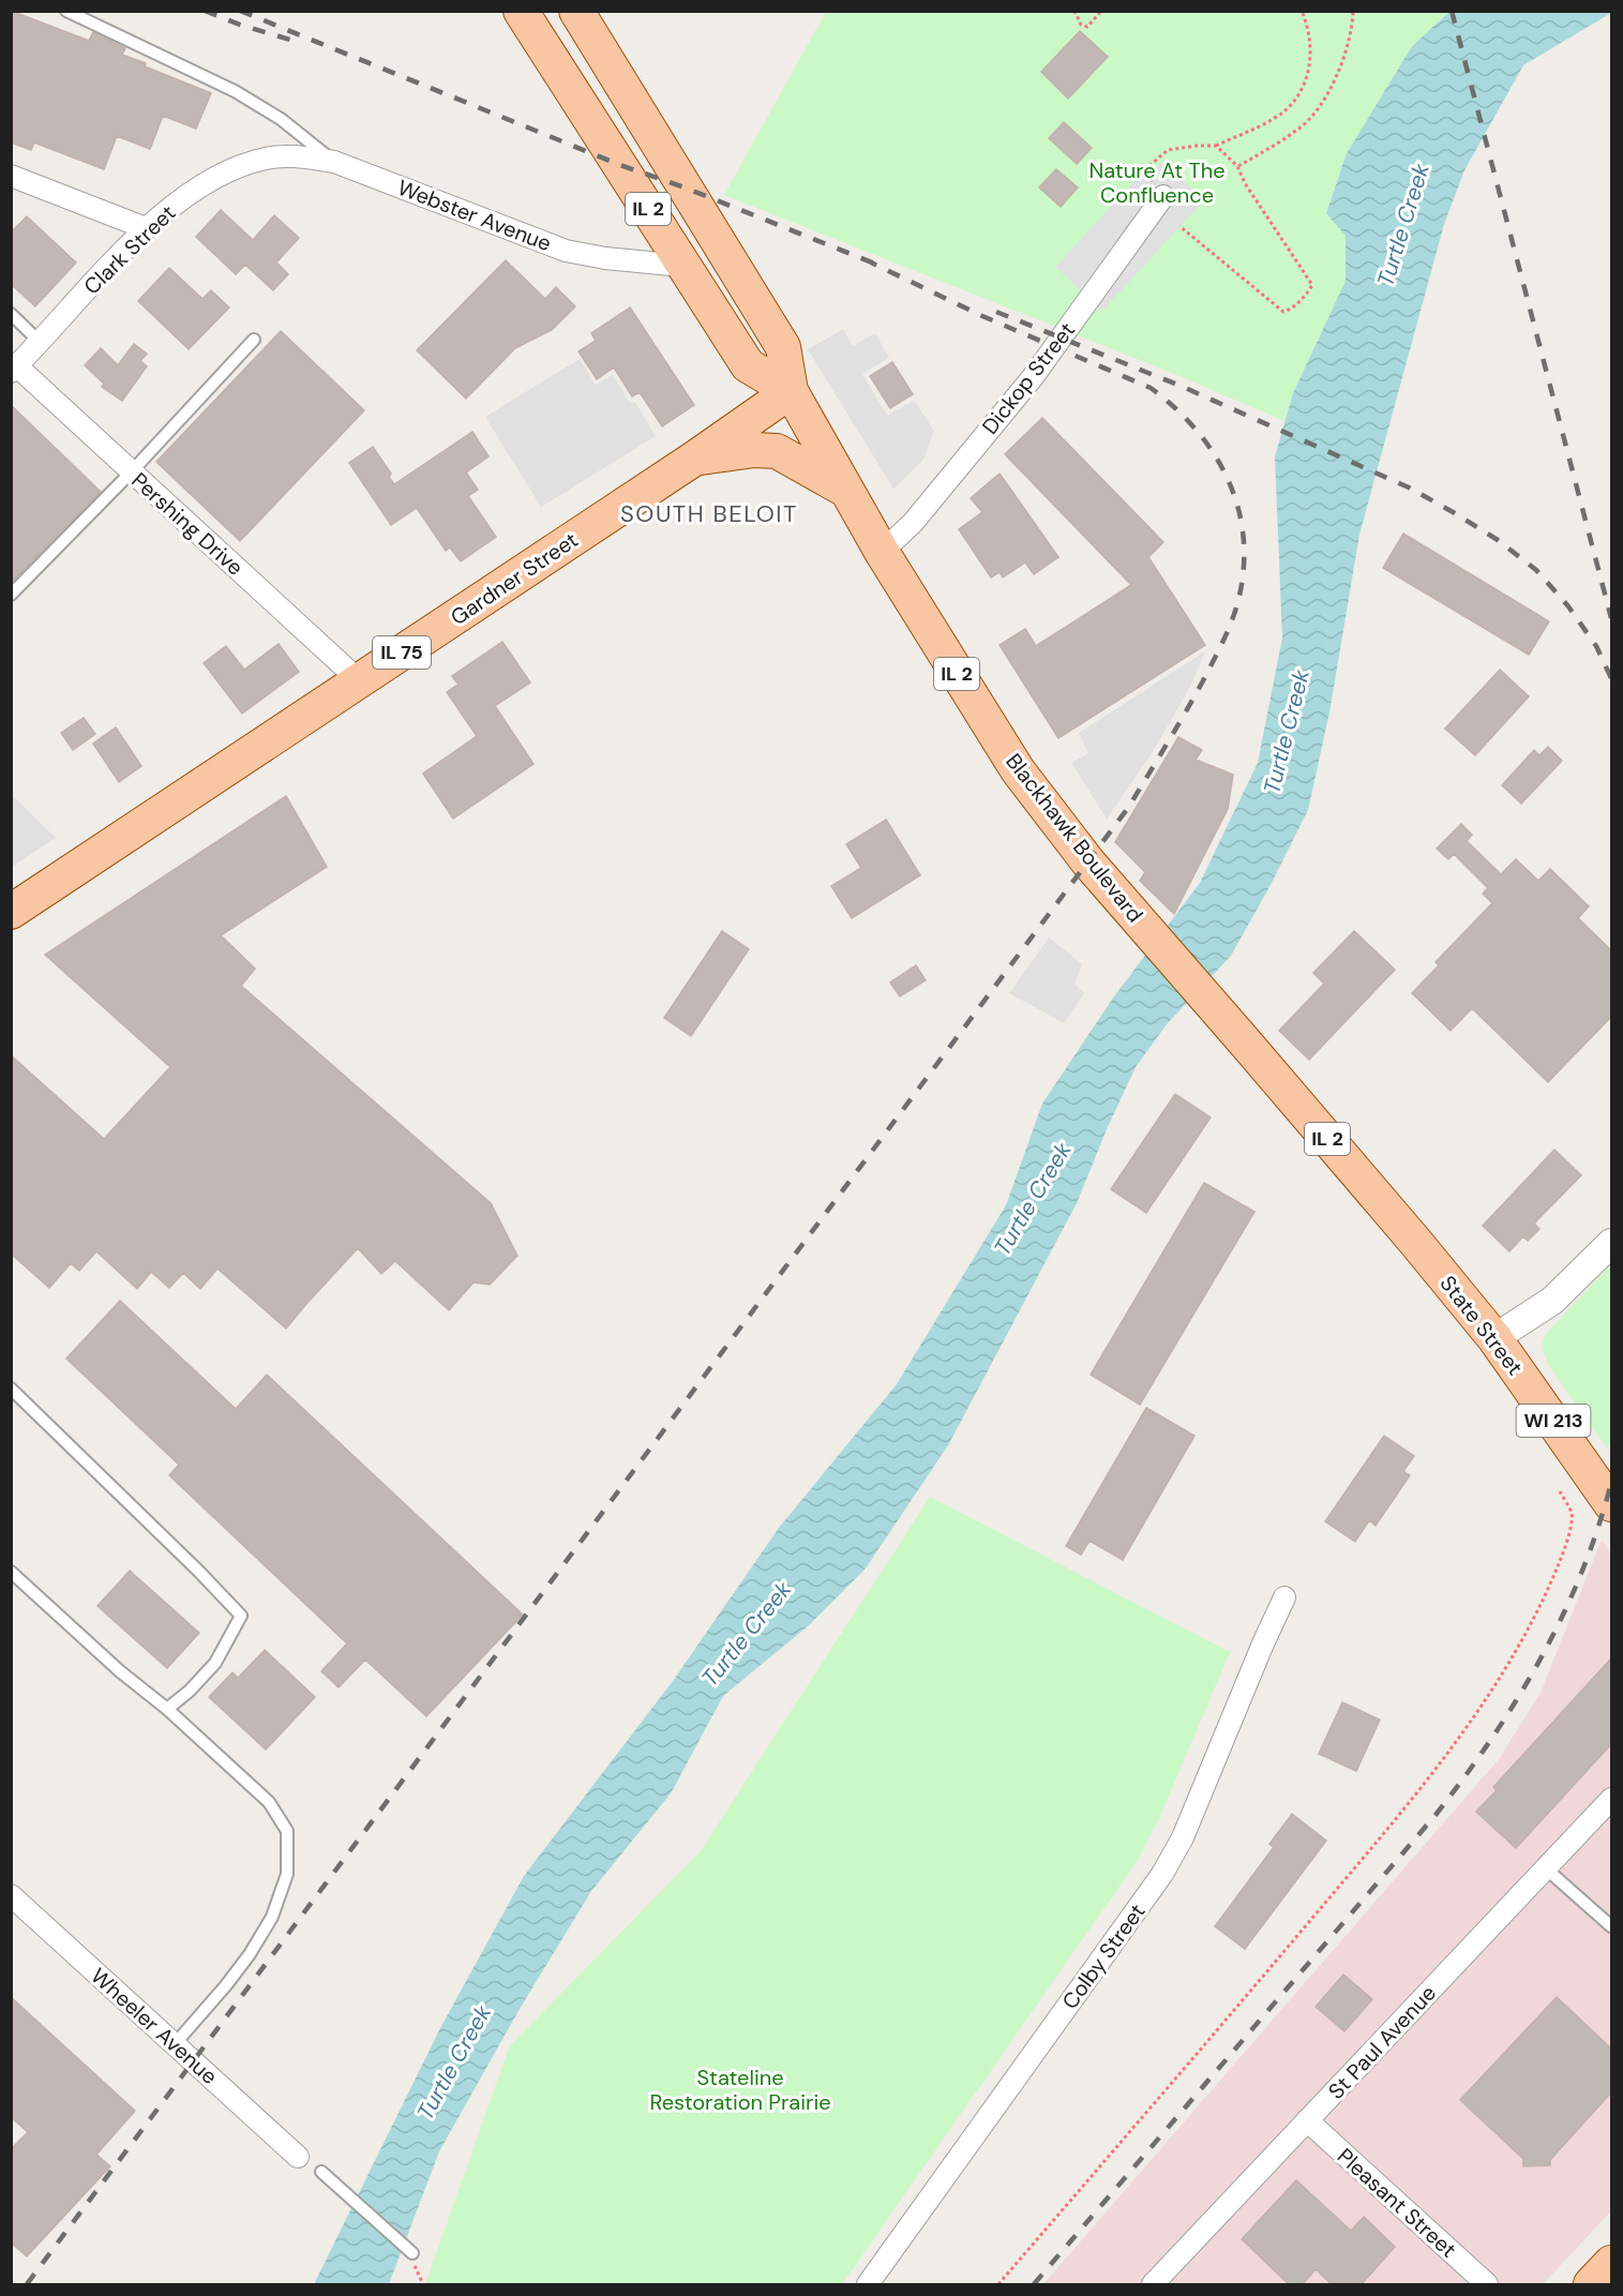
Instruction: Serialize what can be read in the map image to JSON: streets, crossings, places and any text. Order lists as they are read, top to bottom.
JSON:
{
  "streets": {
    "main road": [
      "IL 2",
      "Gardner Street",
      "IL 75",
      "Blackhawk Boulevard",
      "State Street",
      "WI 213"
    ],
    "street": [
      "Webster Avenue",
      "Clark Street",
      "Dickop Street",
      "Pershing Drive",
      "Colby Street",
      "Wheeler Avenue",
      "St Paul Avenue",
      "Pleasant Street"
    ]
  },
  "crossings": [
    ["IL 2", "Webster Avenue"],
    ["IL 2", "Gardner Street"],
    ["IL 2", "Blackhawk Boulevard"],
    ["Webster Avenue", "Clark Street"],
    ["Clark Street", "Pershing Drive"],
    ["Dickop Street", "Blackhawk Boulevard"],
    ["Pershing Drive", "Gardner Street"],
    ["Gardner Street", "Blackhawk Boulevard"],
    ["Blackhawk Boulevard", "State Street"],
    ["St Paul Avenue", "Pleasant Street"]
  ],
  "districts": ["SOUTH BELOIT"],
  "water": ["Turtle Creek"],
  "parks": ["Nature At The Confluence", "Stateline Restoration Prairie"]
}
